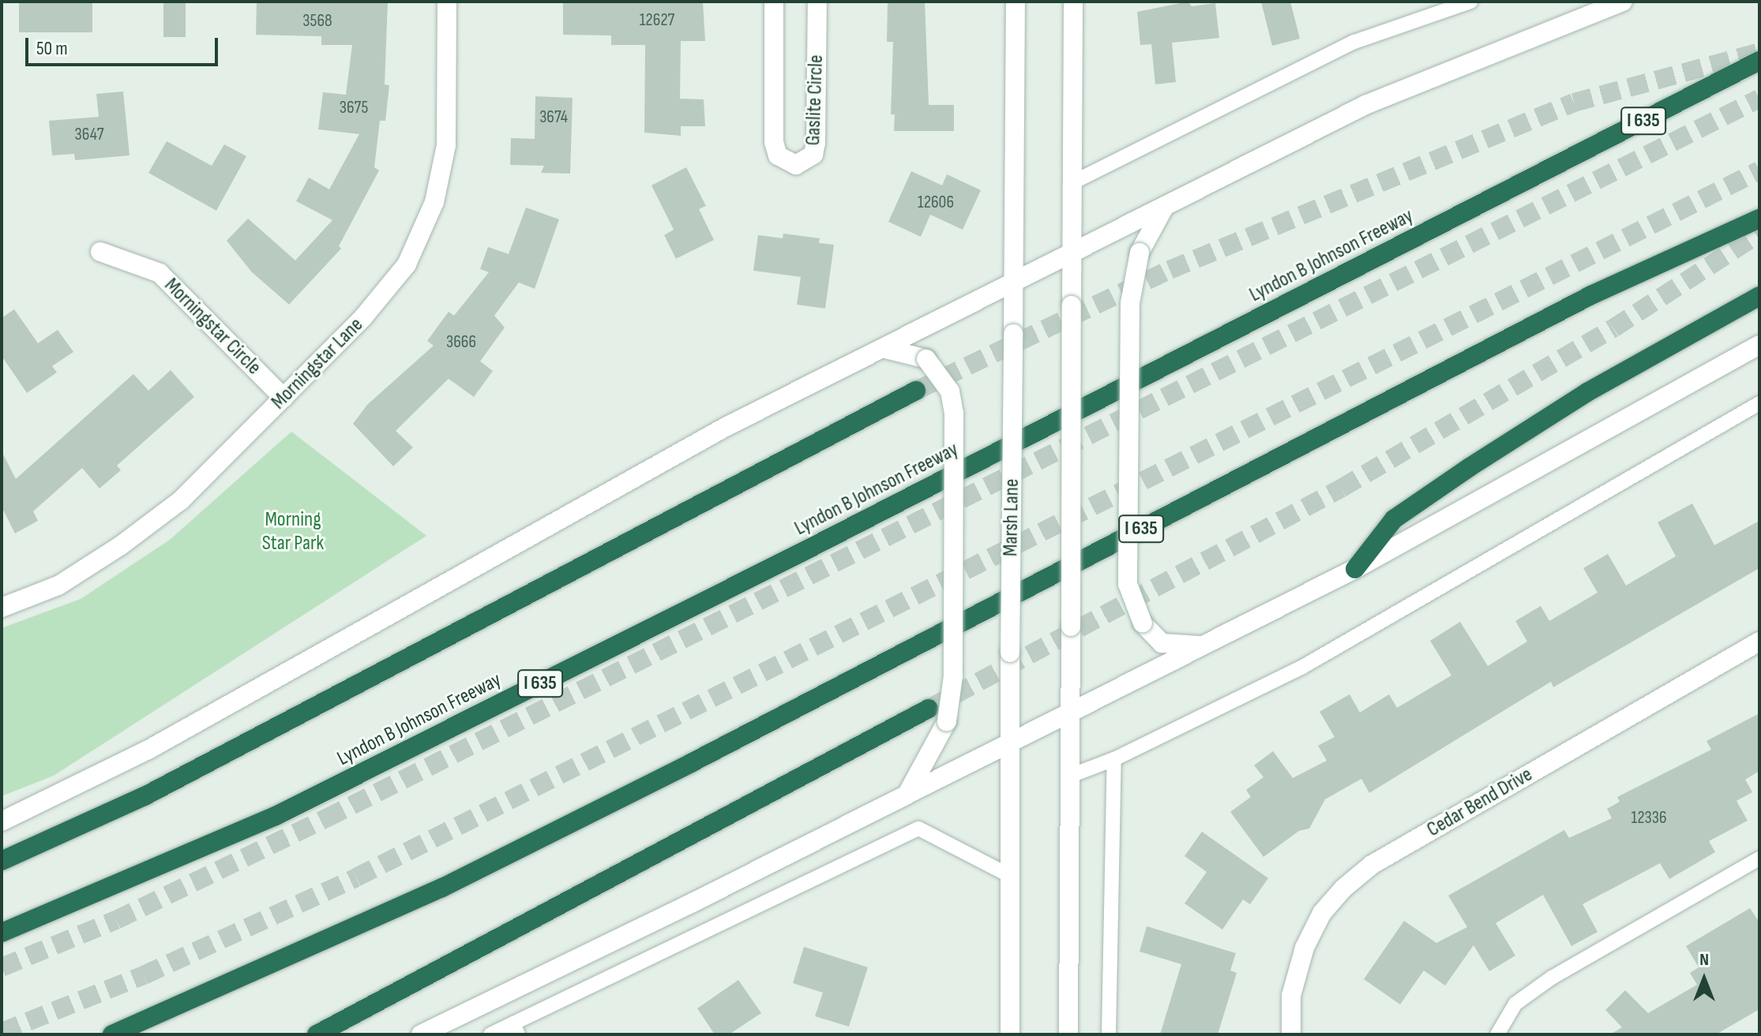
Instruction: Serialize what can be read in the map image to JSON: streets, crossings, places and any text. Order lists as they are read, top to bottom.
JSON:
{
  "streets": {
    "highway": ["I 635", "Lyndon B Johnson Freeway"],
    "main road": [
      "Gaslite Circle",
      "Morningstar Circle",
      "Morningstar Lane",
      "Marsh Lane",
      "Cedar Bend Drive"
    ]
  },
  "crossings": [
    ["Morningstar Circle", "Morningstar Lane"]
  ],
  "parks": ["Morning Star Park"],
  "house_numbers": [
    "12627",
    "3568",
    "3675",
    "3674",
    "3647",
    "12606",
    "3666",
    "12336"
  ],
  "scale_bar": "50 m",
  "north": "top"
}
